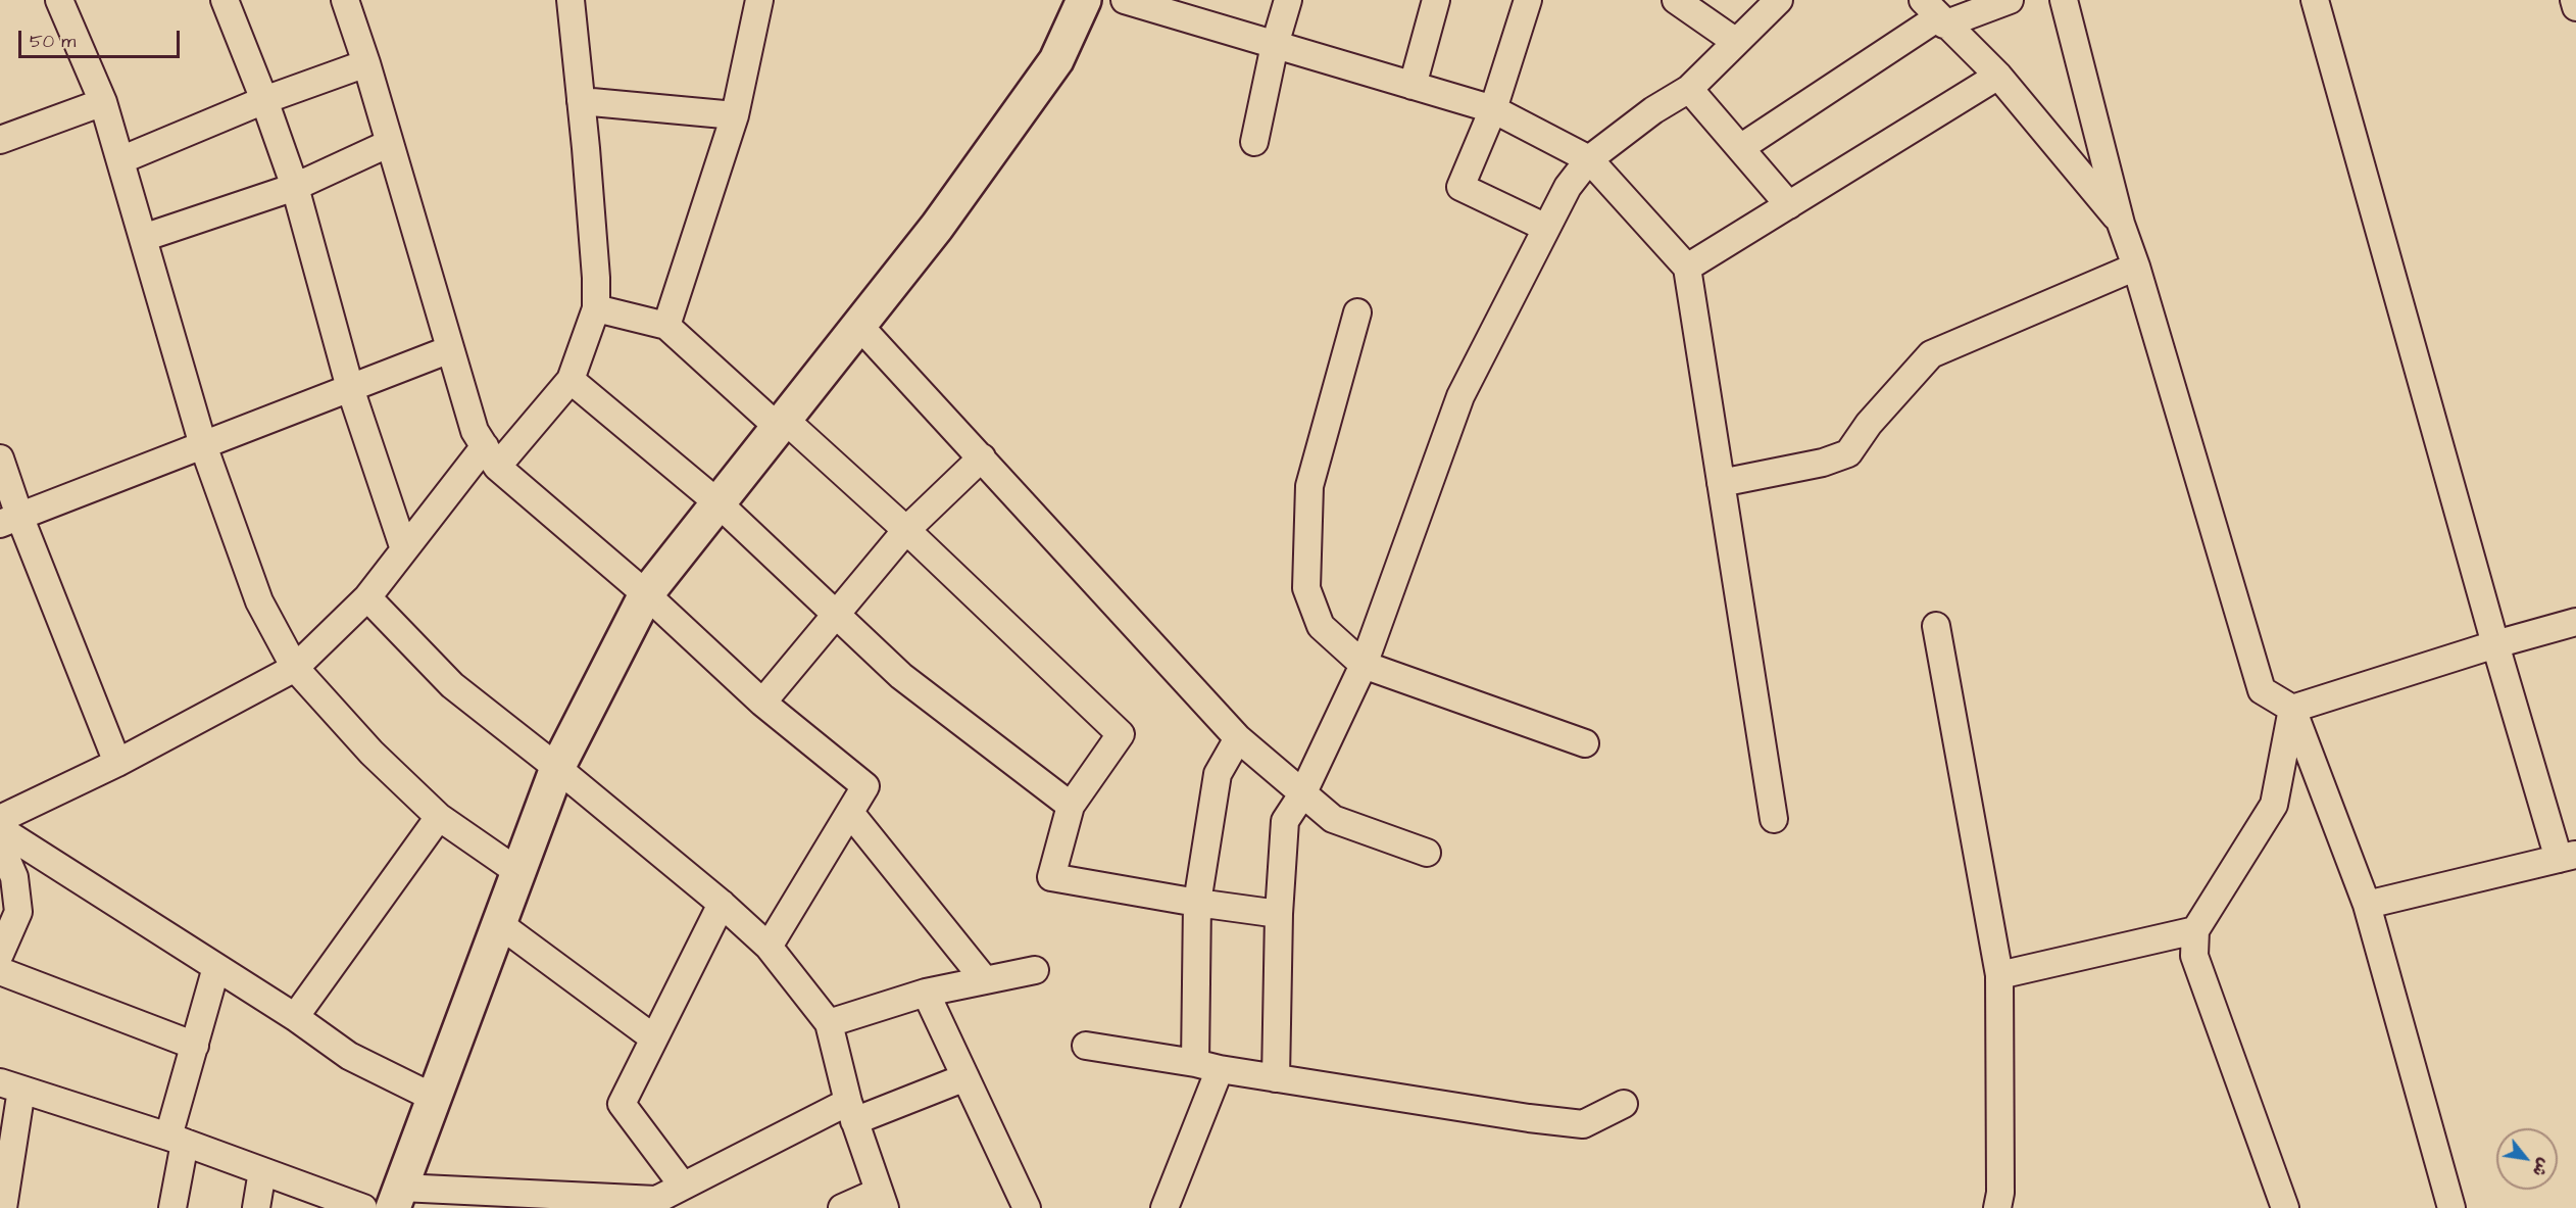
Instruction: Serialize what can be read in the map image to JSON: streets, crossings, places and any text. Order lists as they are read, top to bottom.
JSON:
{
  "scale_bar": "50 m",
  "north": "bottom right"
}
